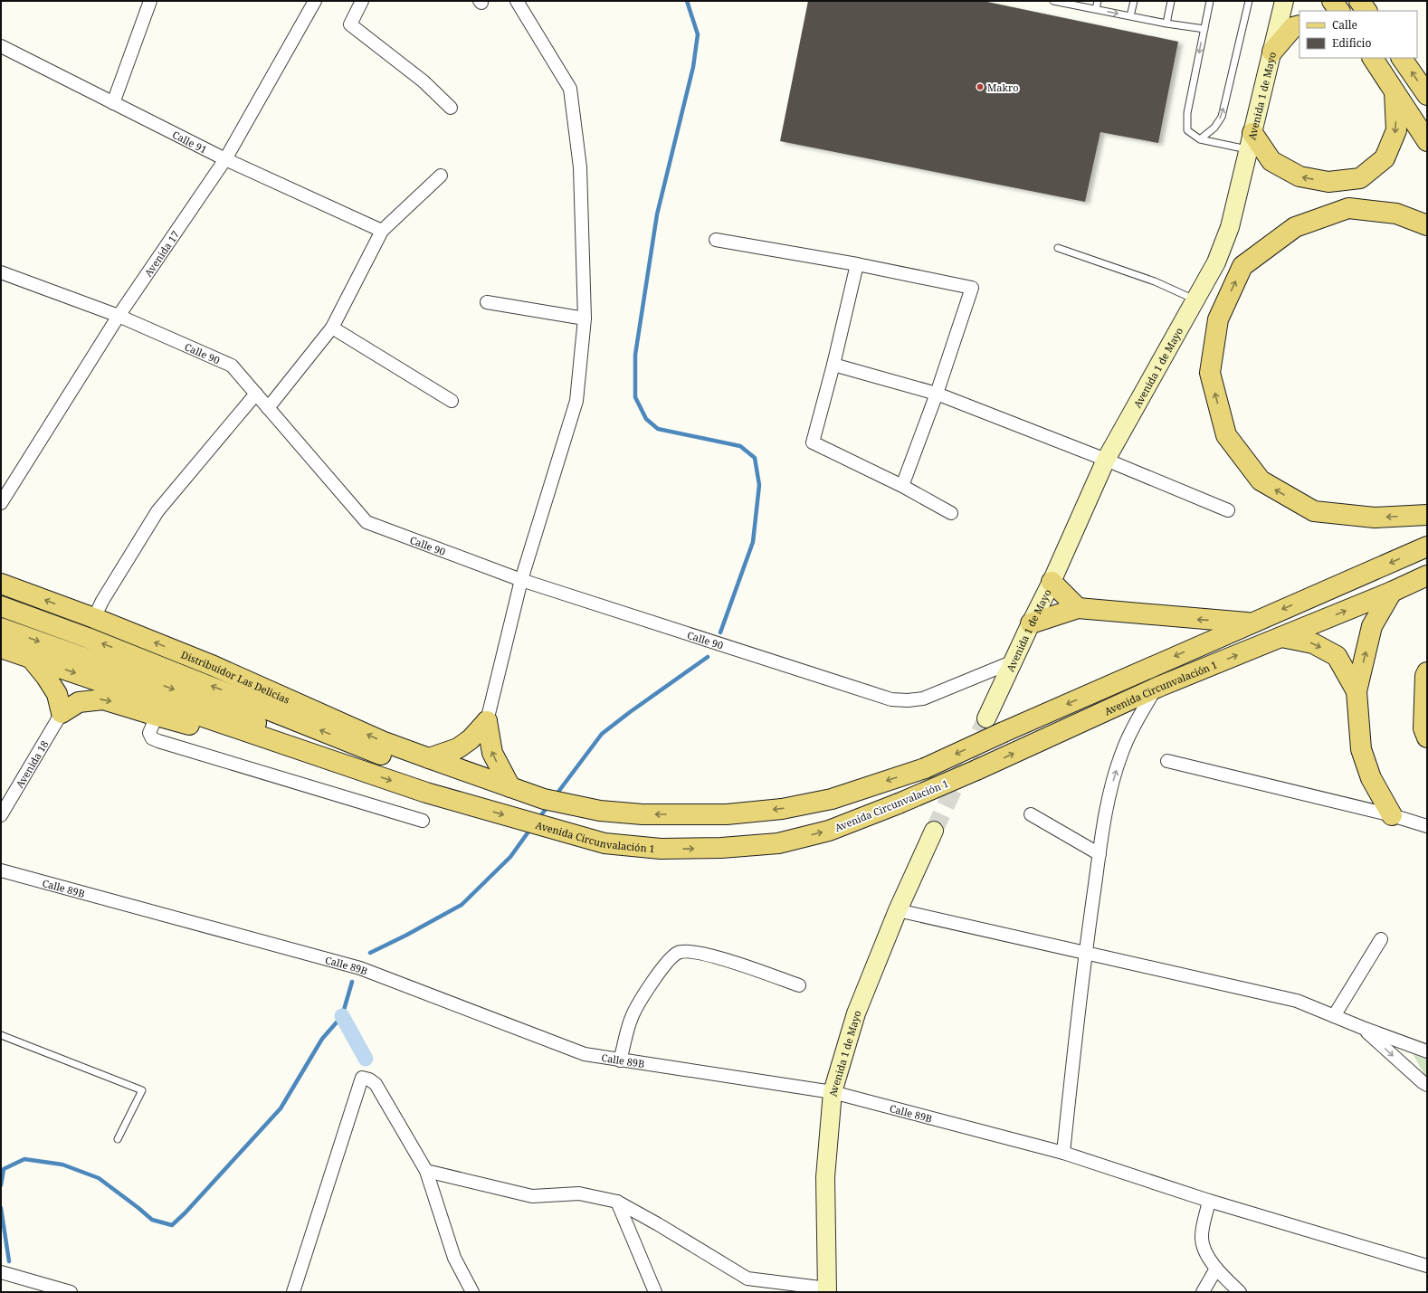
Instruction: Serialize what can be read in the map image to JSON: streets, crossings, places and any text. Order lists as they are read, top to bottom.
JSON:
{
  "streets": {
    "main road": ["Distribuidor Las Delicias", "Avenida Circunvalación 1"],
    "street": [
      "Avenida 1 de Mayo",
      "Calle 91",
      "Avenida 17",
      "Calle 90",
      "Avenida 18",
      "Calle 89B"
    ]
  },
  "crossings": [
    ["Avenida 1 de Mayo", "Calle 90"],
    ["Avenida 1 de Mayo", "Calle 89B"],
    ["Calle 91", "Avenida 17"],
    ["Avenida 17", "Calle 90"]
  ],
  "places": ["Makro"],
  "legend": ["Calle", "Edificio"]
}
